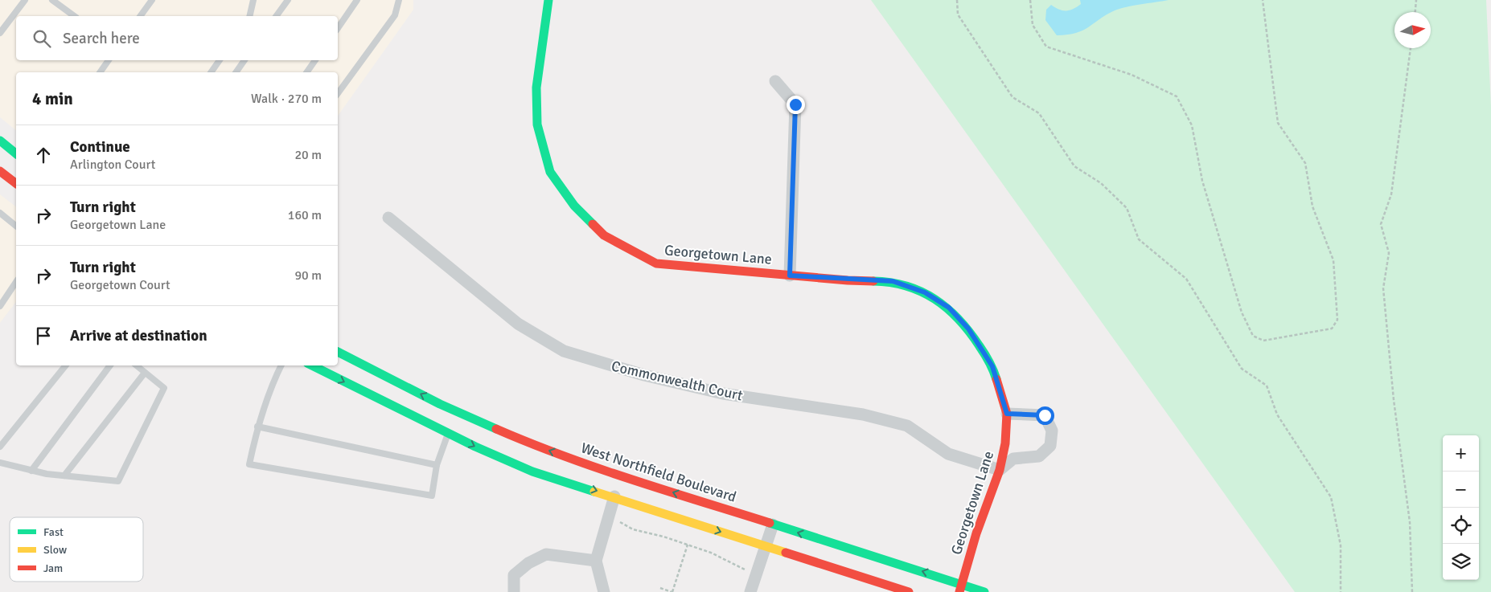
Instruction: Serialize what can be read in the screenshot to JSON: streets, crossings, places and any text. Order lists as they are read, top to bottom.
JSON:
{
  "streets": {
    "main road": ["Georgetown Lane", "West Northfield Boulevard"],
    "street": ["Commonwealth Court"]
  },
  "crossings": [
    ["Georgetown Lane", "Commonwealth Court"],
    ["Georgetown Lane", "West Northfield Boulevard"]
  ],
  "legend": ["Fast", "Slow", "Jam"],
  "north": "right",
  "page": {
    "search": "Search here",
    "heading": ["4 min", "Walk · 270 m"],
    "list": [
      ["Continue", "Arlington Court", "20 m"],
      ["Turn right", "Georgetown Lane", "160 m"],
      ["Turn right", "Georgetown Court", "90 m"],
      "Arrive at destination"
    ],
    "map_buttons": ["+", "−"]
  }
}
